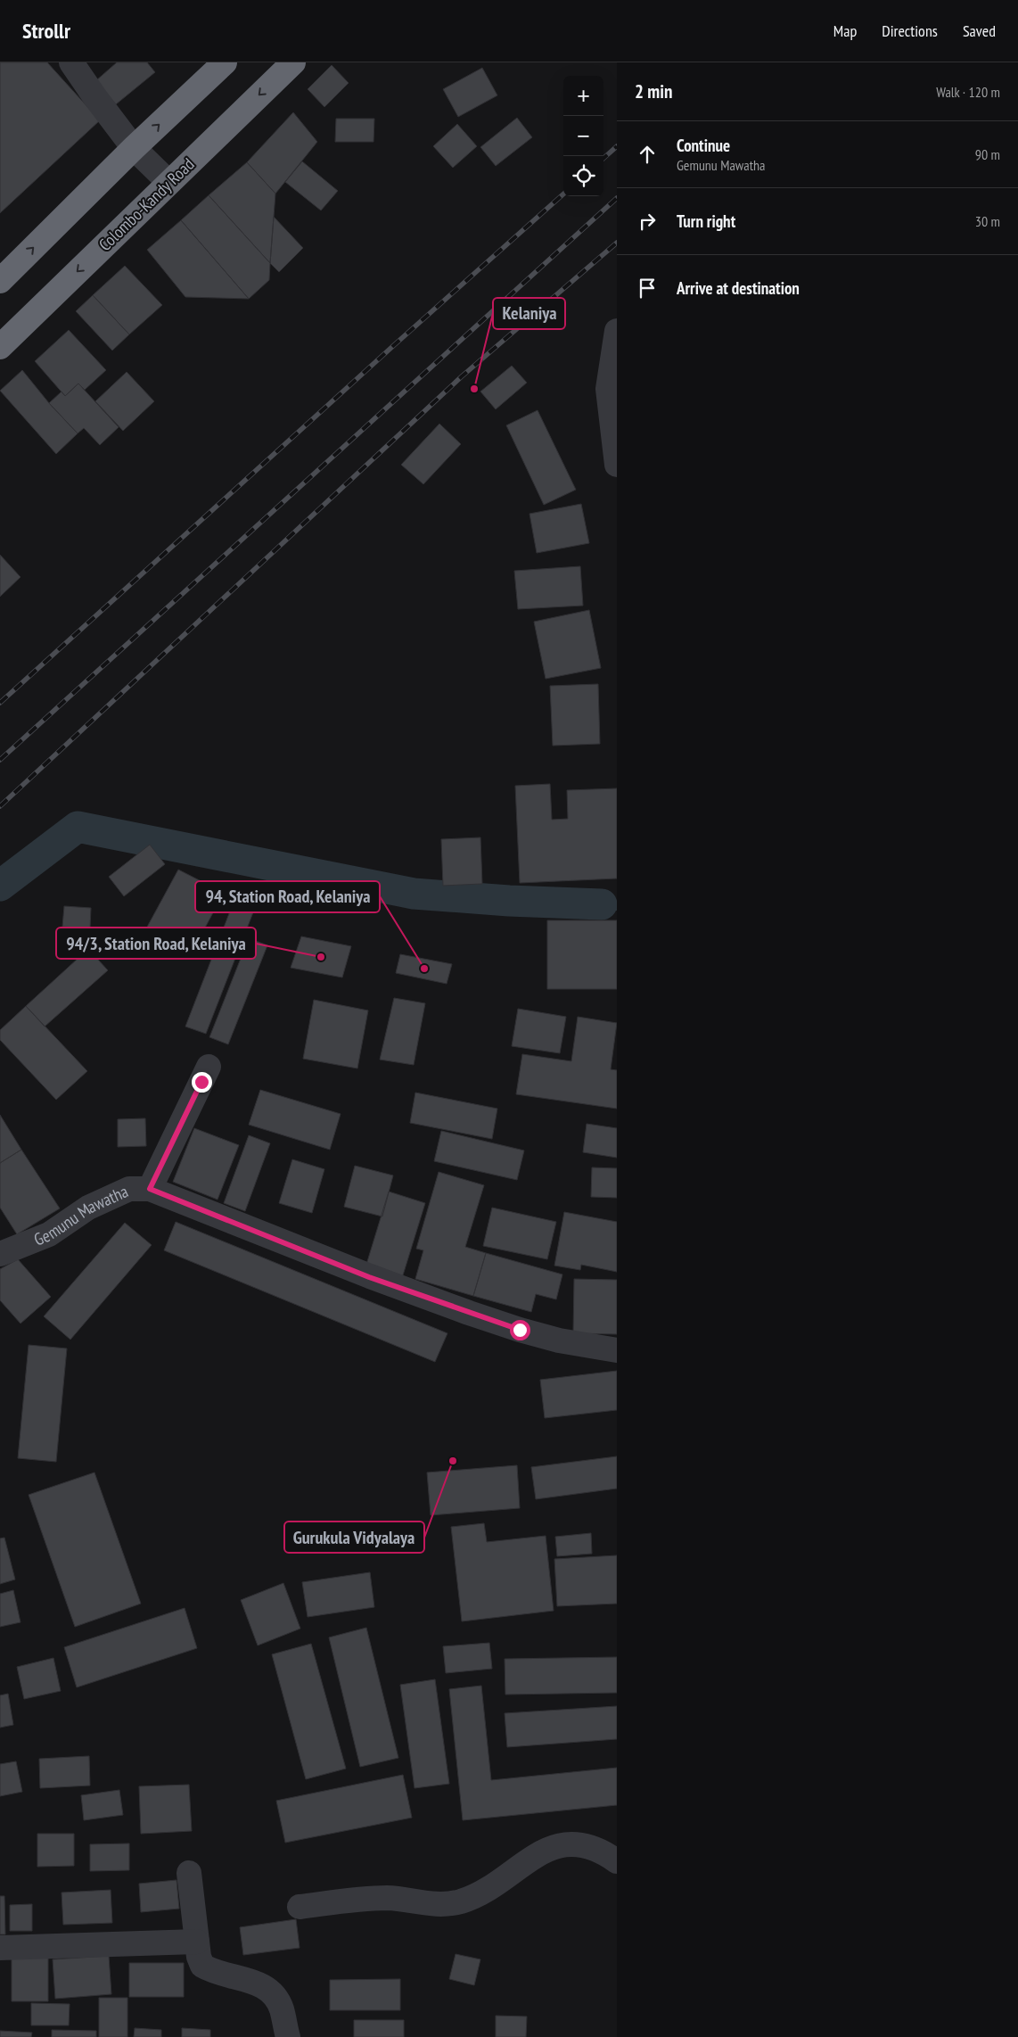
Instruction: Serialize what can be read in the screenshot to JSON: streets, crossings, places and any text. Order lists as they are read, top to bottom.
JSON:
{
  "streets": {
    "highway": ["Colombo-Kandy Road"],
    "street": ["Gemunu Mawatha"]
  },
  "places": [
    "Kelaniya",
    "94/3, Station Road, Kelaniya",
    "94, Station Road, Kelaniya",
    "Gurukula Vidyalaya"
  ],
  "page": {
    "header": "Strollr",
    "nav": ["Map", "Directions", "Saved"],
    "heading": ["2 min", "Walk · 120 m"],
    "map_buttons": ["+", "−"],
    "list": [
      ["Continue", "Gemunu Mawatha", "90 m"],
      ["Turn right", "30 m"],
      "Arrive at destination"
    ]
  }
}
